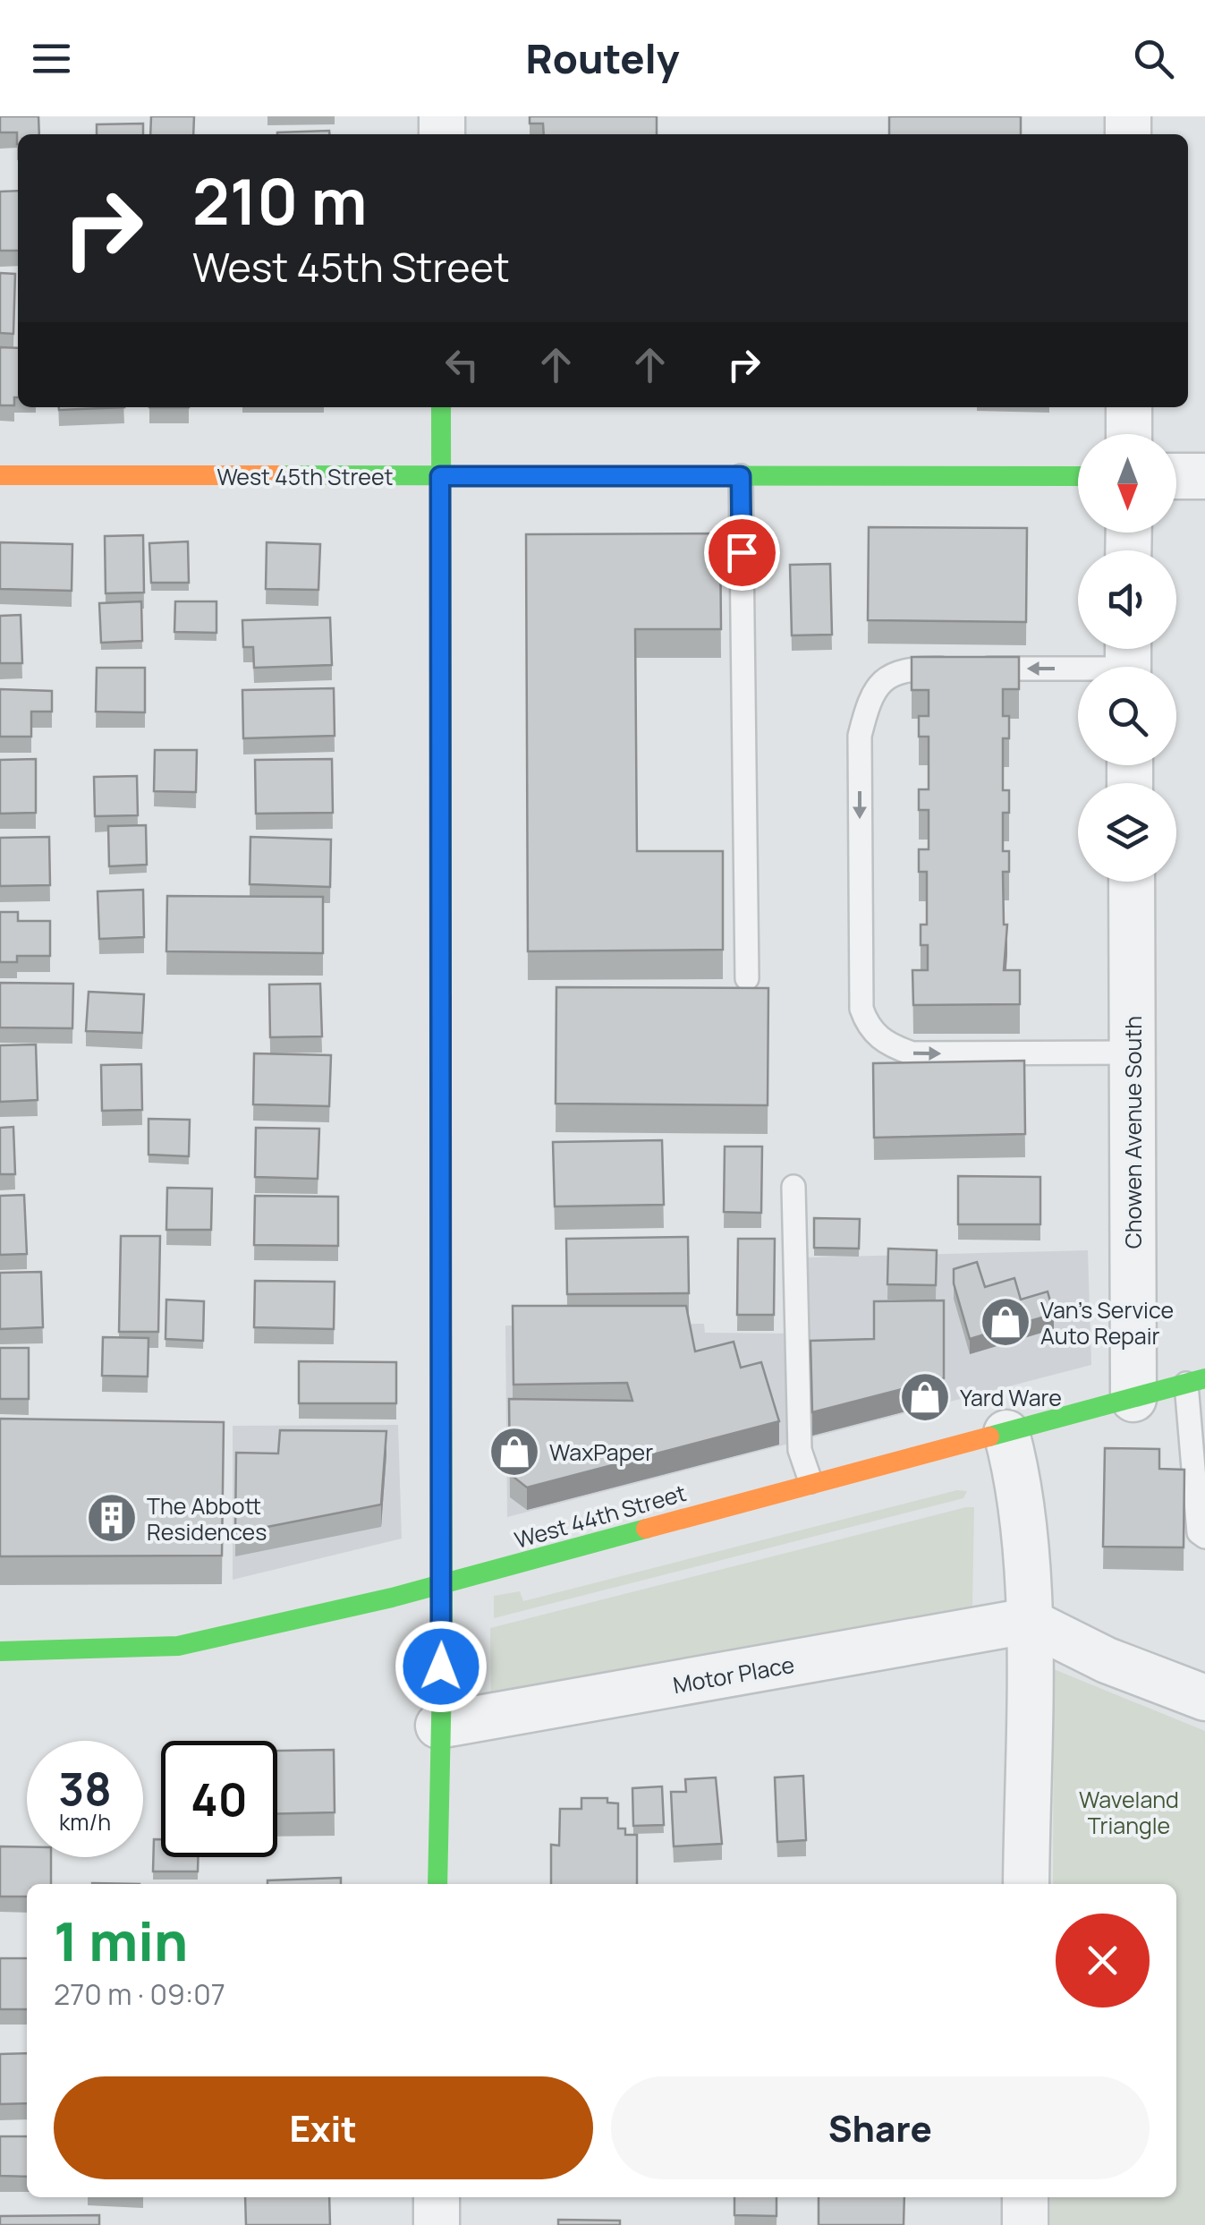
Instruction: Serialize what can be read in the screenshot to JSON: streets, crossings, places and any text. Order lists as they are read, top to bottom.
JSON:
{
  "streets": {
    "street": [
      "West 45th Street",
      "Chowen Avenue South",
      "West 44th Street",
      "Motor Place"
    ]
  },
  "crossings": [
    ["Chowen Avenue South", "West 44th Street"]
  ],
  "parks": ["Waveland Triangle"],
  "places": {
    "shop": ["Van's Service Auto Repair", "Yard Ware", "WaxPaper"],
    "building": ["The Abbott Residences"]
  },
  "north": "bottom",
  "page": {
    "header": "Routely",
    "turn": ["210 m", "West 45th Street"],
    "speed": "38 km/h",
    "limit": "40",
    "heading": ["1 min", "270 m · 09:07"],
    "buttons": ["Exit", "Share"]
  }
}
